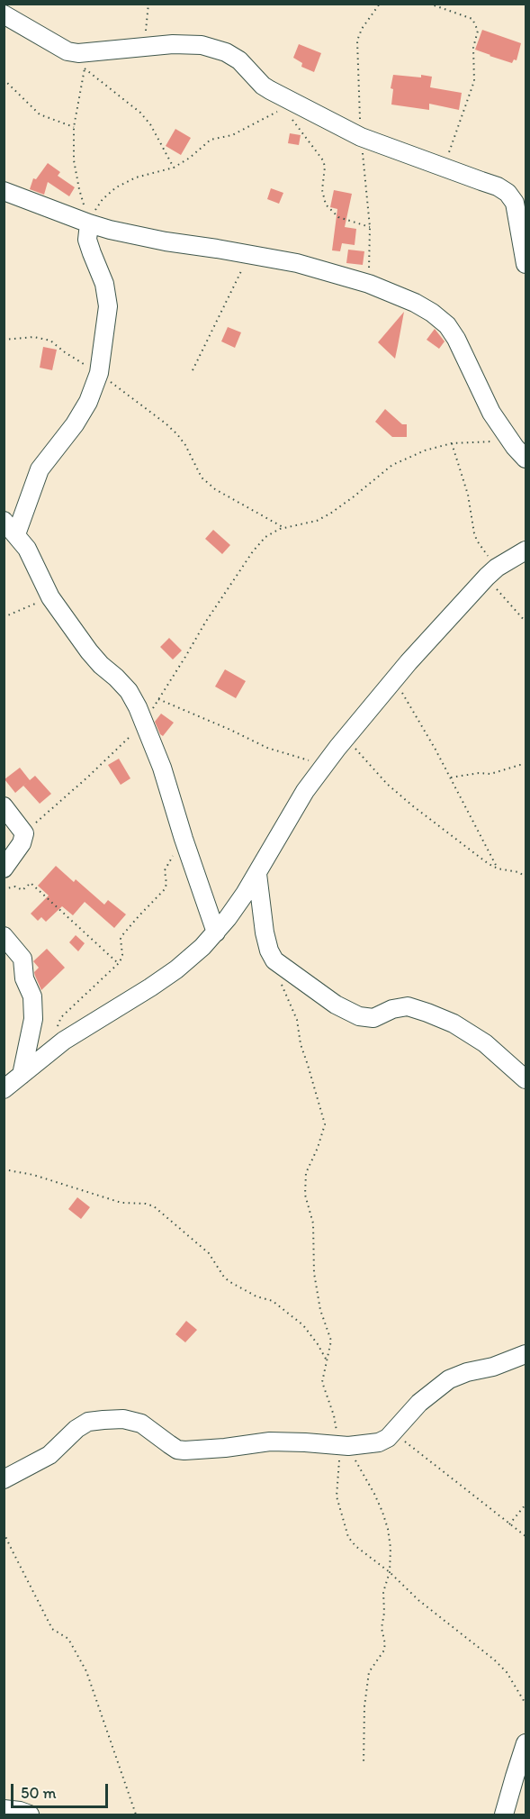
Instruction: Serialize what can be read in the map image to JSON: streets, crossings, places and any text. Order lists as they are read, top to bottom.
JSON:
{
  "scale_bar": "50 m"
}
